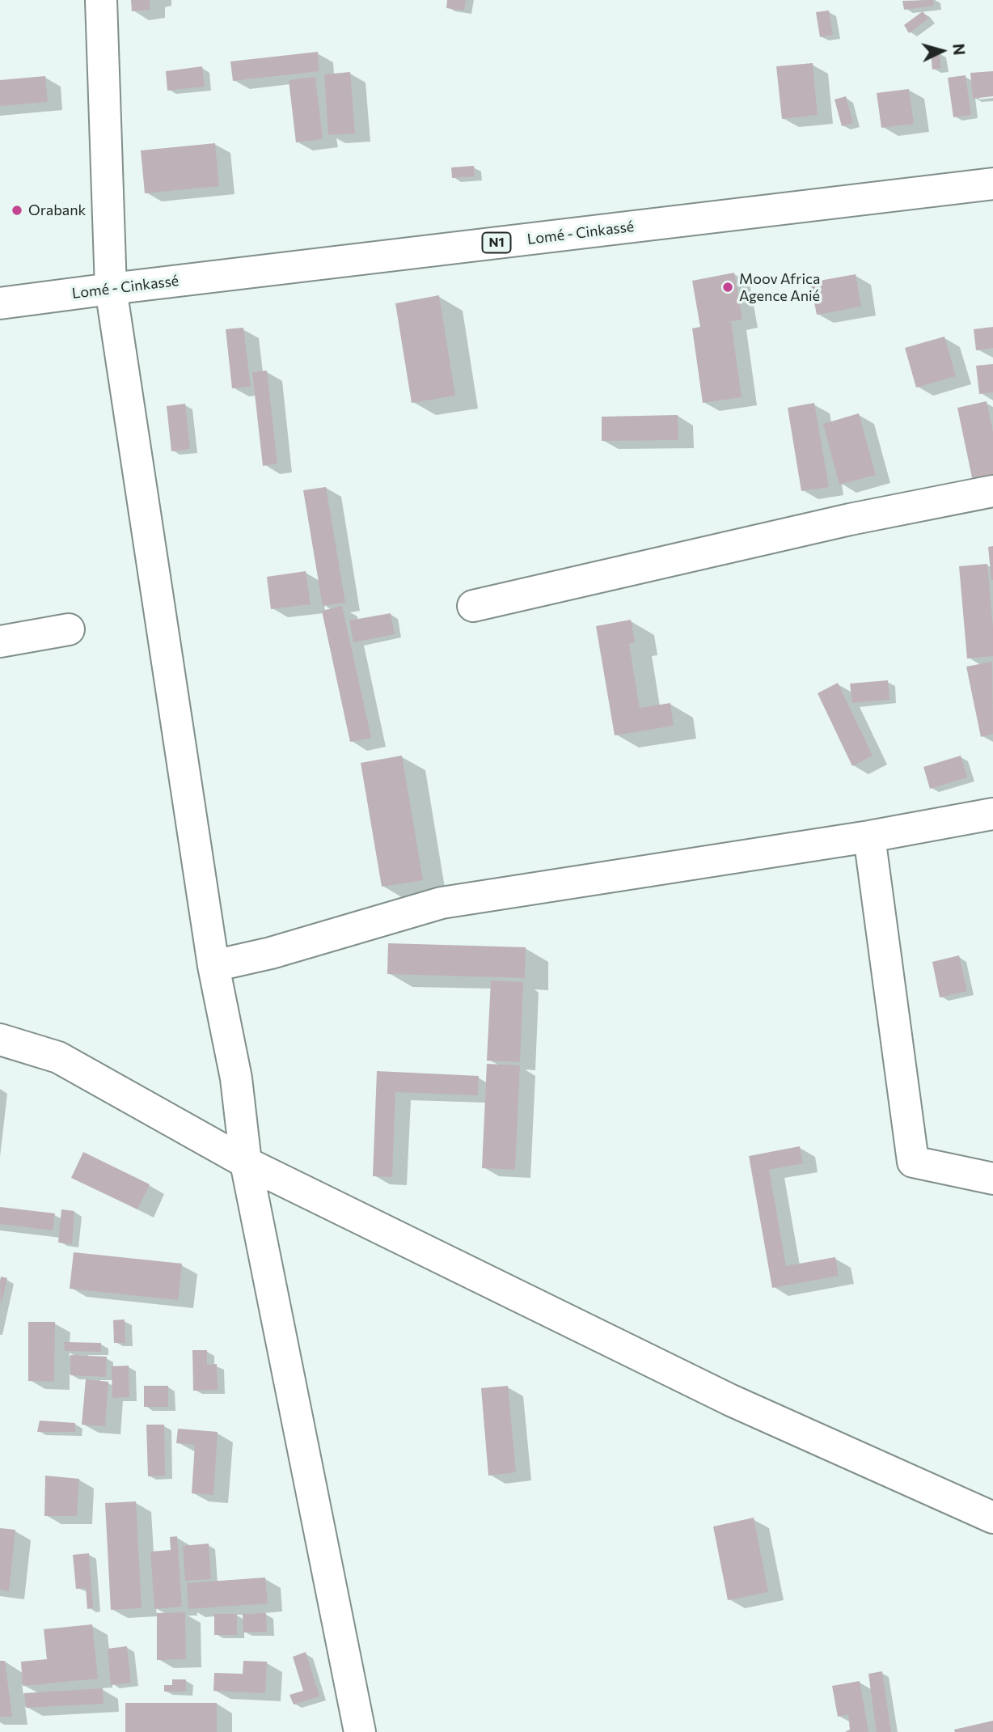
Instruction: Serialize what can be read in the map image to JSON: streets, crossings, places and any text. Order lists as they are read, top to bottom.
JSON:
{
  "streets": {
    "main road": ["Lomé - Cinkassé", "N1"]
  },
  "places": ["Orabank", "Moov Africa Agence Anié"],
  "north": "right"
}
